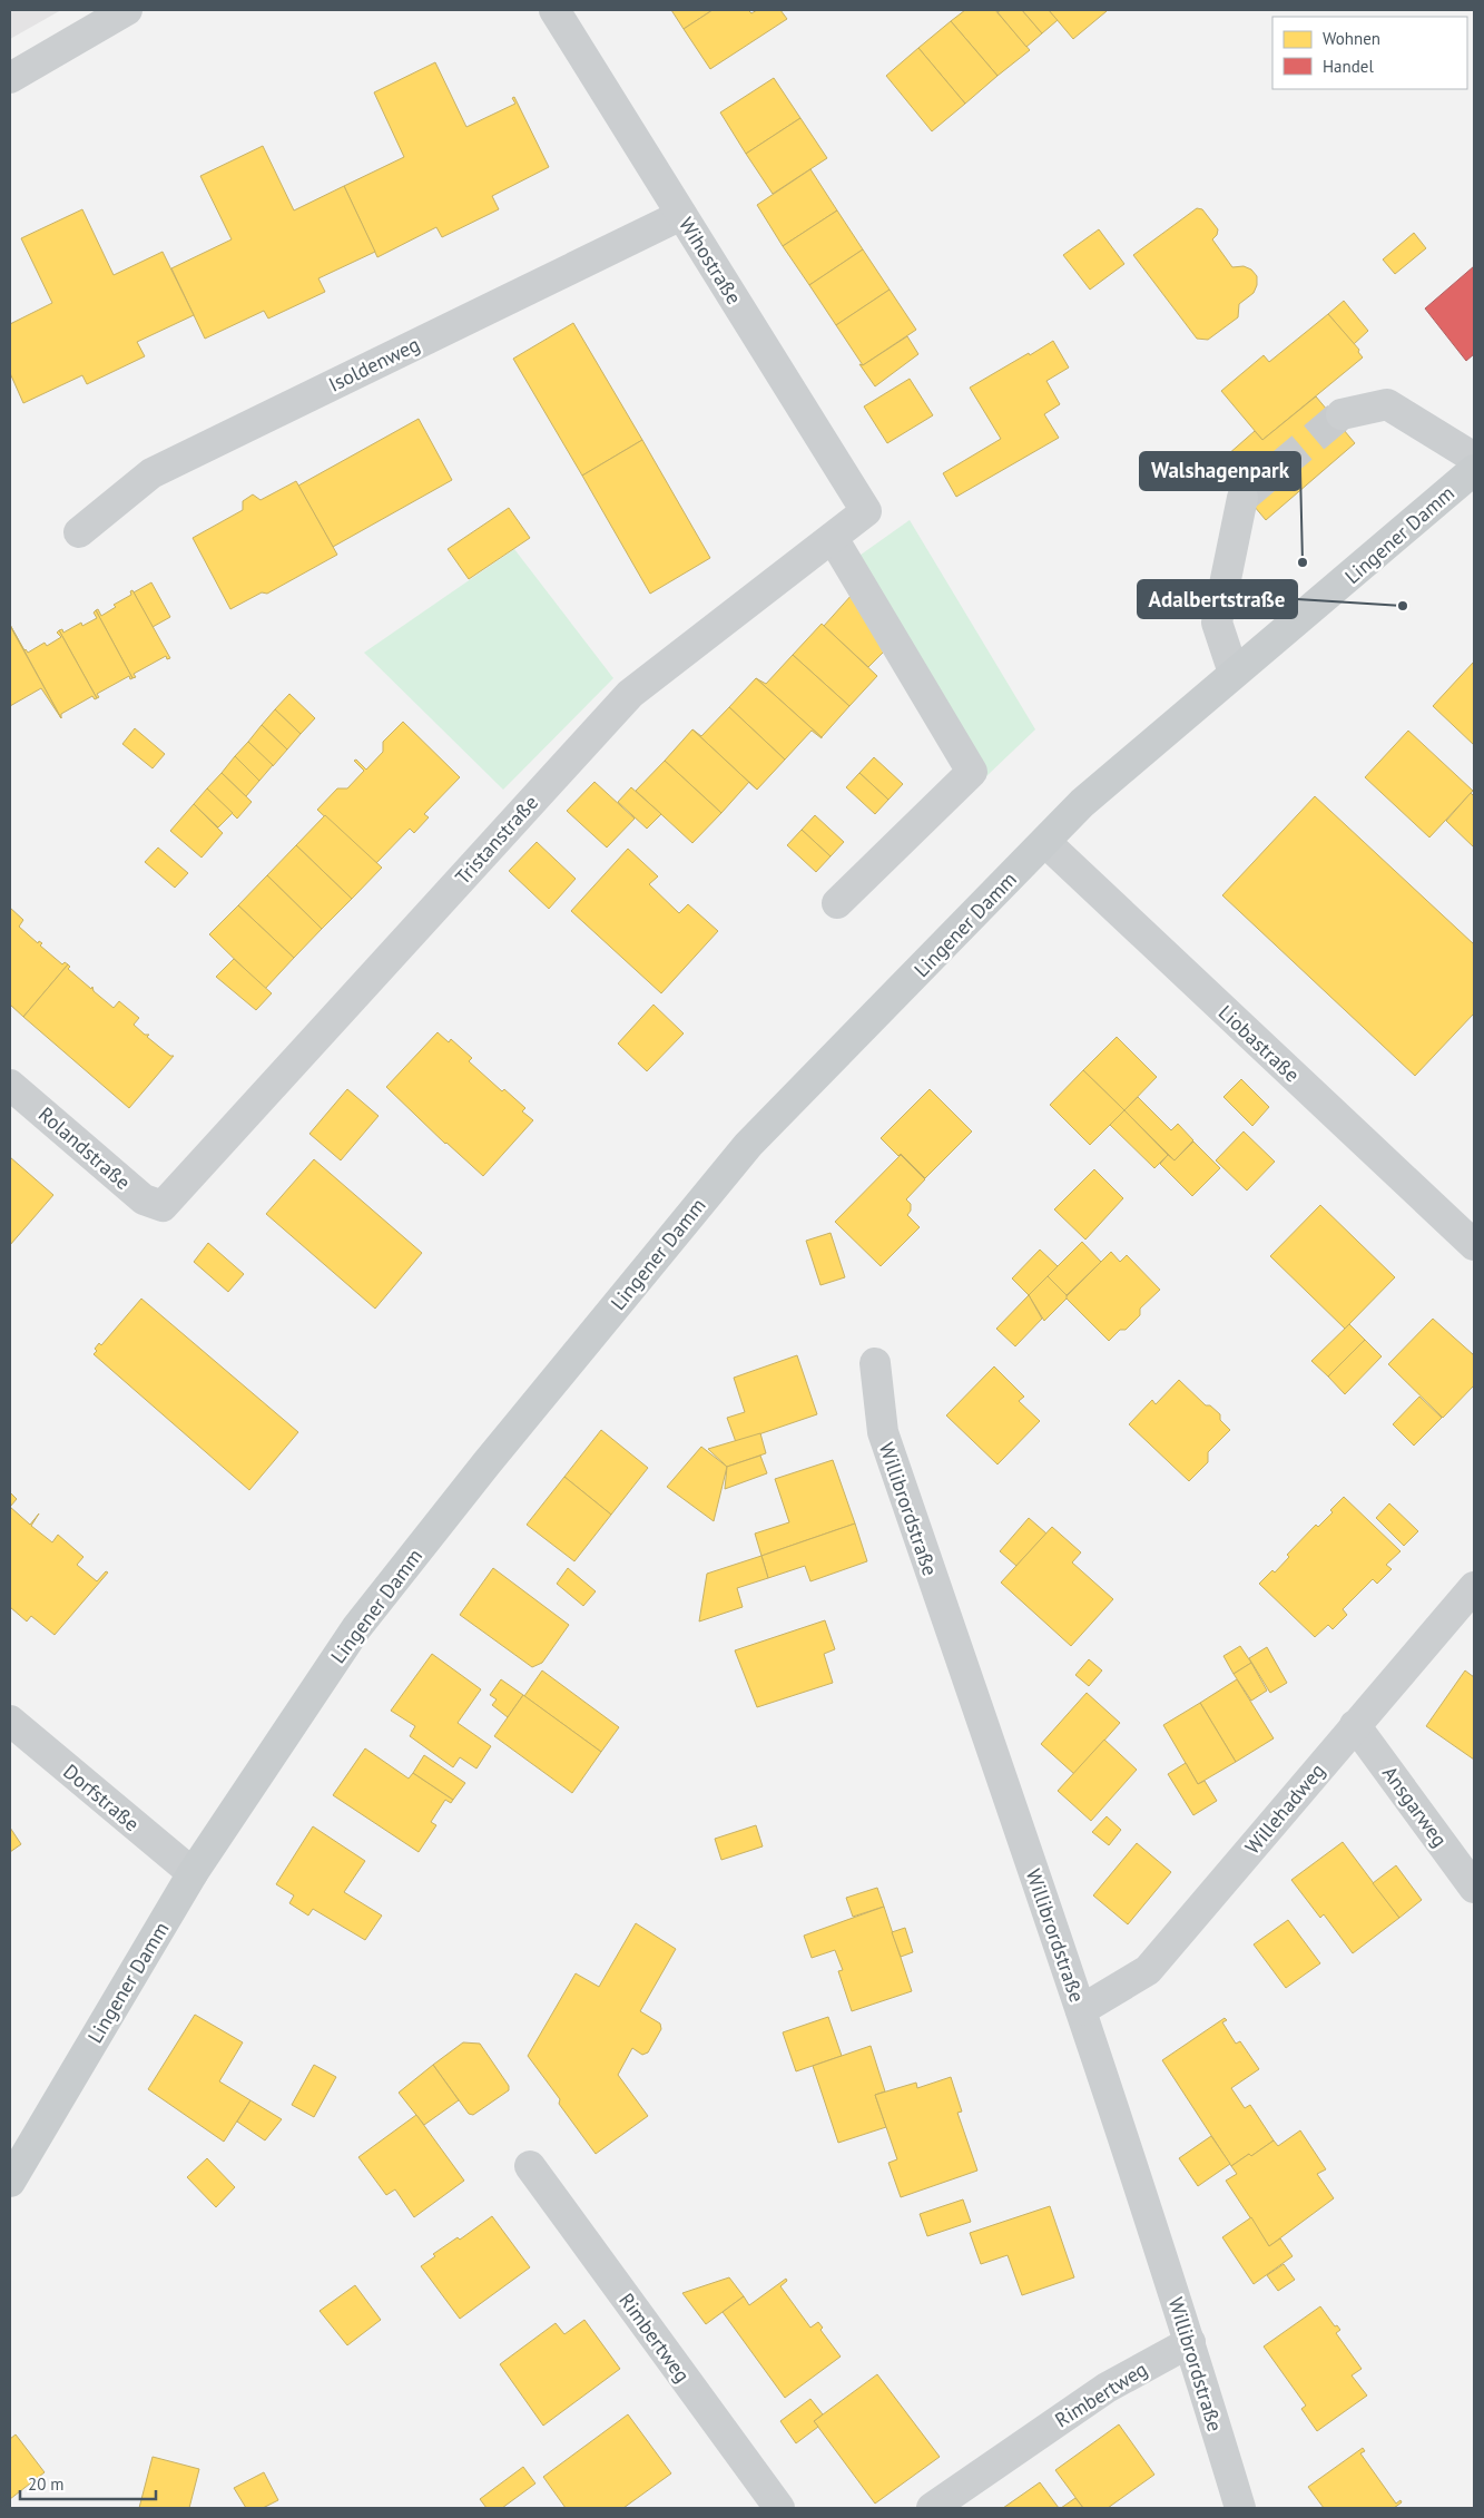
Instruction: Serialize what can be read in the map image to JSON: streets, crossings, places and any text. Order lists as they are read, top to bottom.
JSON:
{
  "streets": {
    "main road": ["Lingener Damm"],
    "street": [
      "Wihostraße",
      "Isoldenweg",
      "Tristanstraße",
      "Liobastraße",
      "Rolandstraße",
      "Willibrordstraße",
      "Dorfstraße",
      "Ansgarweg",
      "Willehadweg",
      "Rimbertweg"
    ]
  },
  "crossings": [
    ["Wihostraße", "Isoldenweg"],
    ["Wihostraße", "Tristanstraße"],
    ["Lingener Damm", "Liobastraße"],
    ["Lingener Damm", "Dorfstraße"],
    ["Tristanstraße", "Rolandstraße"],
    ["Willibrordstraße", "Willehadweg"],
    ["Willibrordstraße", "Rimbertweg"],
    ["Ansgarweg", "Willehadweg"]
  ],
  "places": ["Walshagenpark", "Adalbertstraße"],
  "legend": ["Wohnen", "Handel"],
  "scale_bar": "20 m"
}
